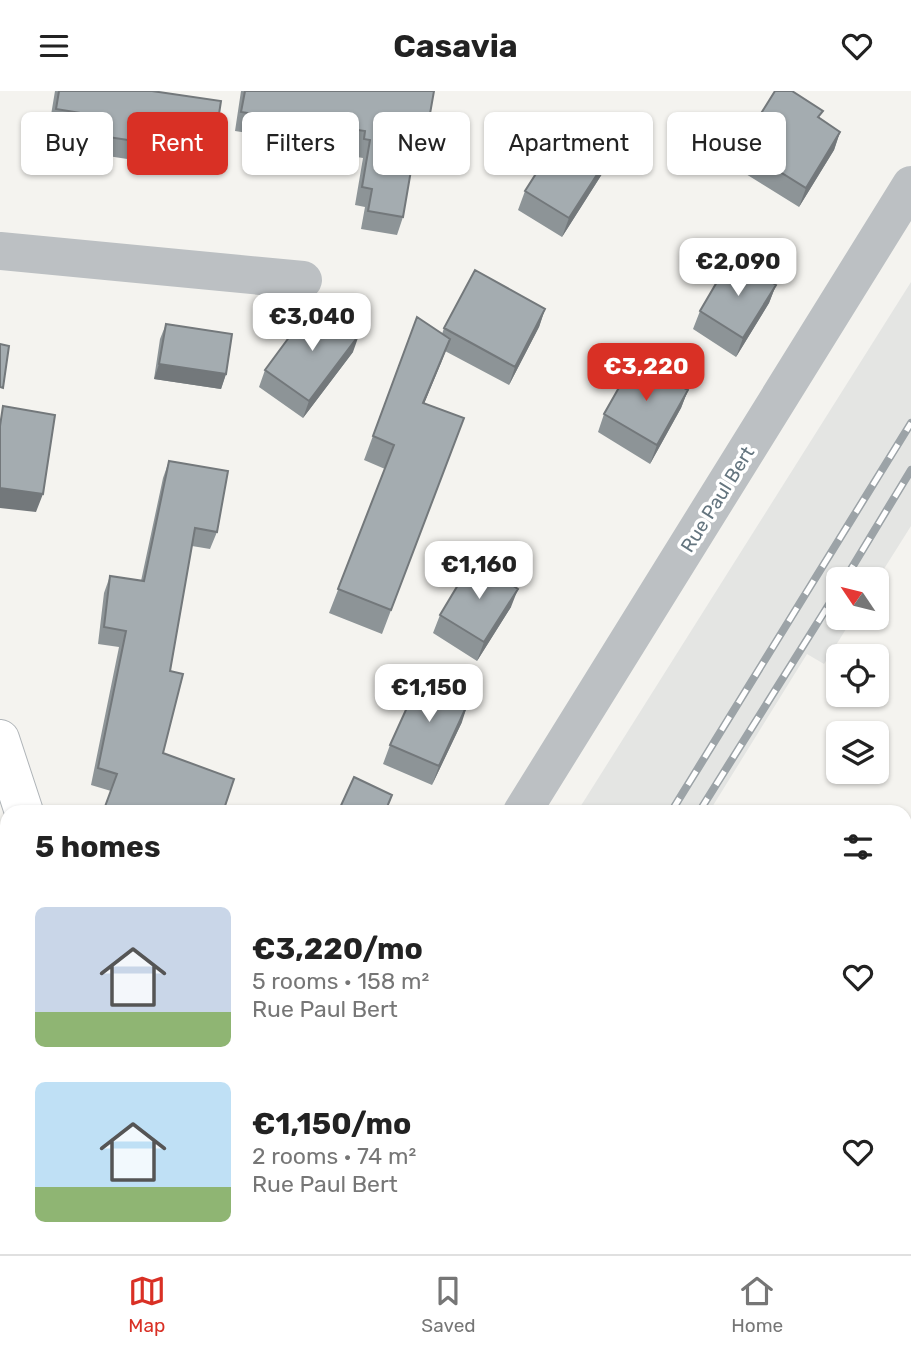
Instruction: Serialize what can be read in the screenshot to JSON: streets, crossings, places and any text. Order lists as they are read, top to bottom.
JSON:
{
  "streets": {
    "street": ["Rue Paul Bert"]
  },
  "north": "top left",
  "page": {
    "header": "Casavia",
    "chip": [
      "Buy",
      "Rent",
      "Filters",
      "New",
      "Apartment",
      "House"
    ],
    "price": [
      "€2,090",
      "€3,040",
      "€3,220",
      "€1,160",
      "€1,150"
    ],
    "heading": "5 homes",
    "list": [
      {
        "name": "€3,220/mo",
        "note": "5 rooms · 158 m² · Rue Paul Bert"
      },
      {
        "name": "€1,150/mo",
        "note": "2 rooms · 74 m² · Rue Paul Bert"
      }
    ],
    "tabs": ["Map", "Saved", "Home"]
  }
}
